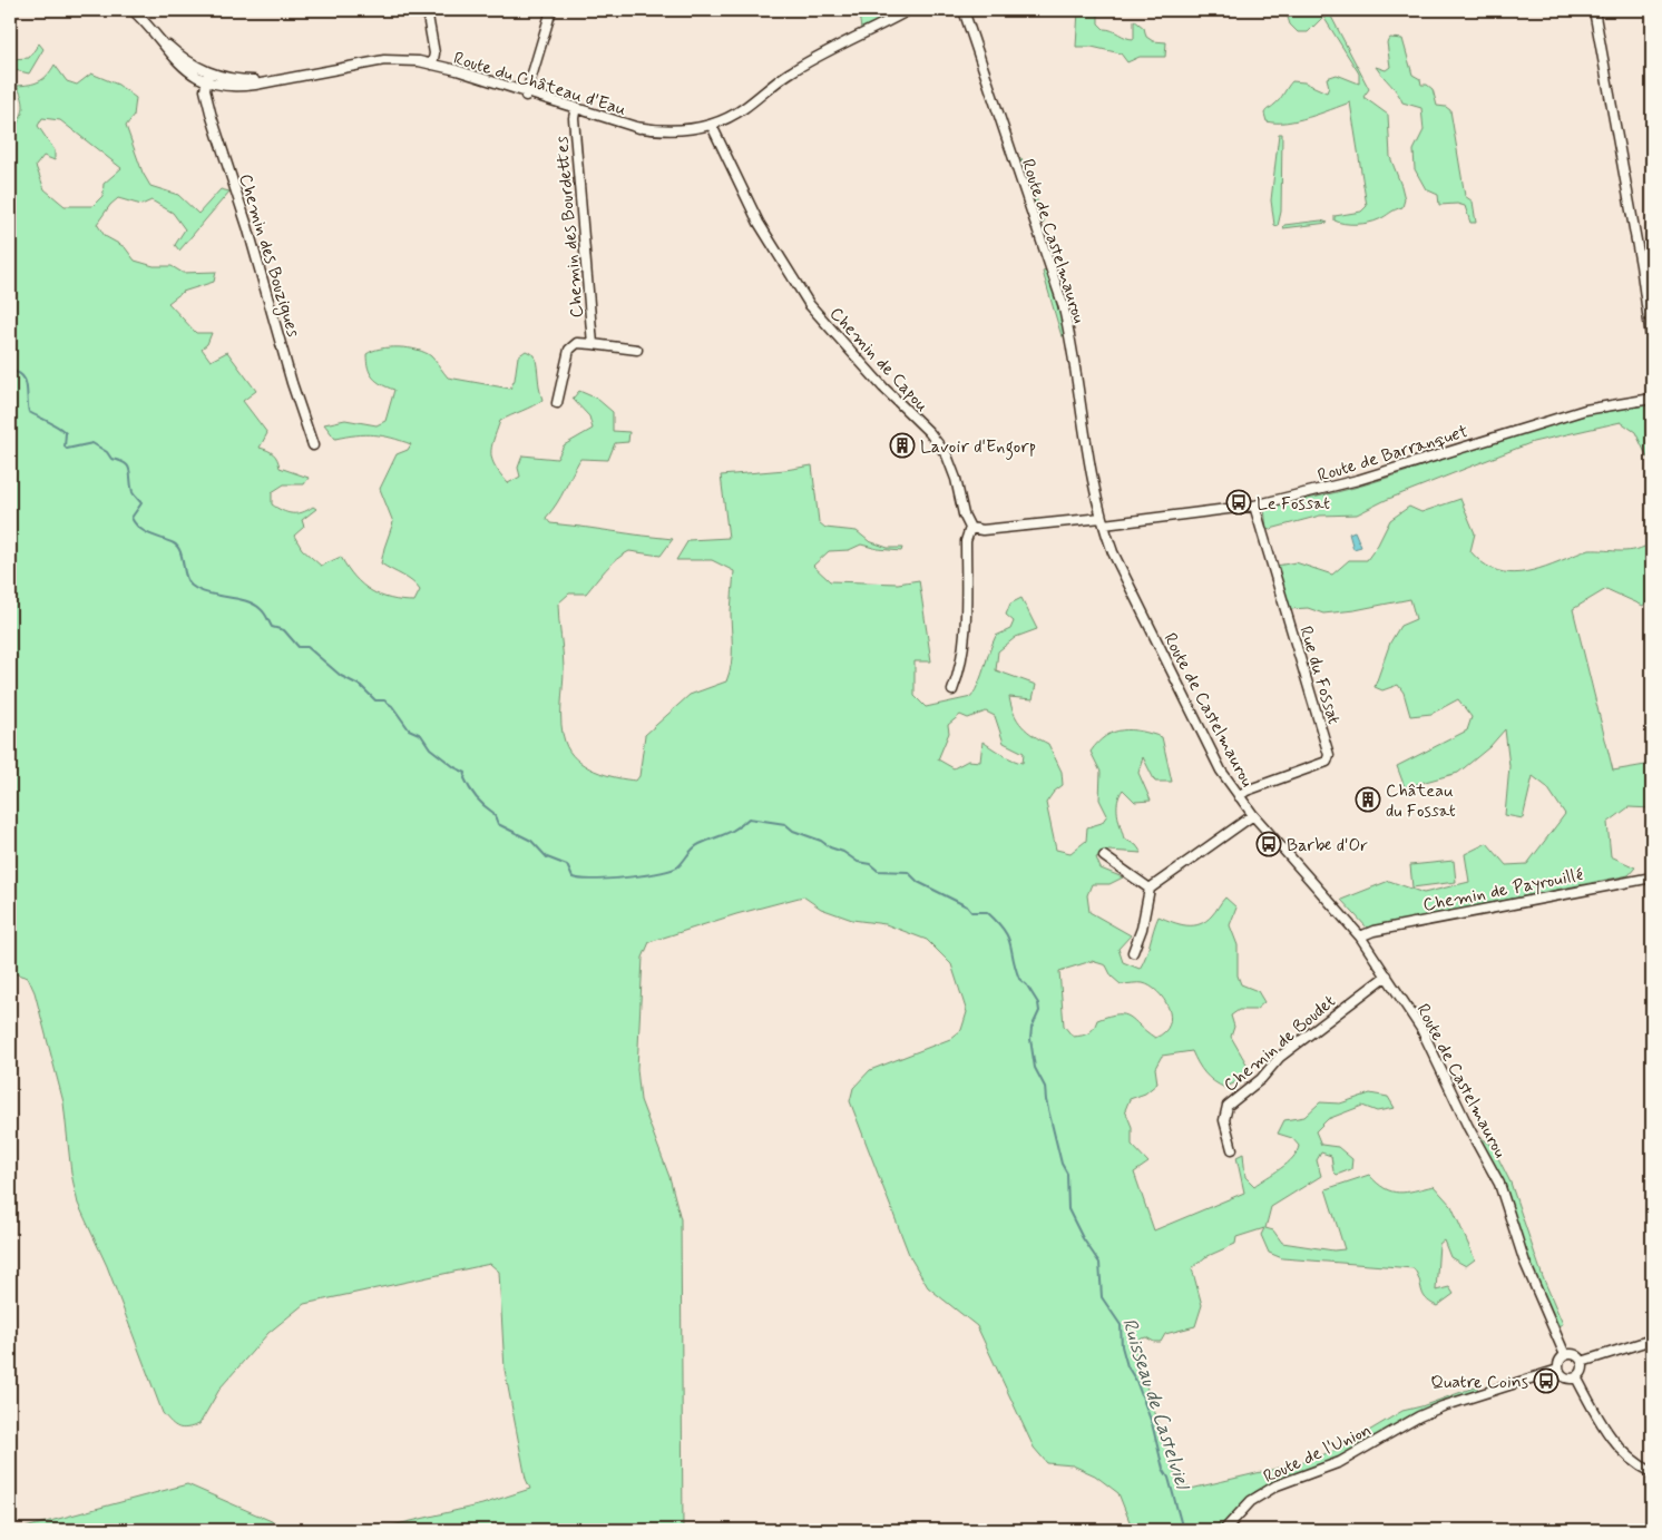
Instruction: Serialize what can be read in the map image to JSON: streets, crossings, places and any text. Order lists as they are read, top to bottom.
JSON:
{
  "streets": {
    "street": [
      "Route du Château d'Eau",
      "Chemin des Bourdettes",
      "Route de Castelmaurou",
      "Chemin des Bouzigues",
      "Chemin de Capou",
      "Route de Barranquet",
      "Rue du Fossat",
      "Chemin de Payrouillé",
      "Chemin de Boudet",
      "Route de l'Union"
    ]
  },
  "crossings": [
    ["Route du Château d'Eau", "Chemin des Bourdettes"],
    ["Route du Château d'Eau", "Chemin des Bouzigues"],
    ["Route du Château d'Eau", "Chemin de Capou"],
    ["Route de Castelmaurou", "Route de Barranquet"],
    ["Route de Castelmaurou", "Rue du Fossat"],
    ["Route de Castelmaurou", "Chemin de Payrouillé"],
    ["Route de Castelmaurou", "Chemin de Boudet"],
    ["Route de Castelmaurou", "Route de l'Union"],
    ["Route de Barranquet", "Rue du Fossat"]
  ],
  "water": ["Ruisseau de Castelviel"],
  "places": {
    "building": ["Lavoir d'Engorp", "Château du Fossat"],
    "bus stop": ["Le Fossat", "Barbe d'Or", "Quatre Coins"]
  }
}
